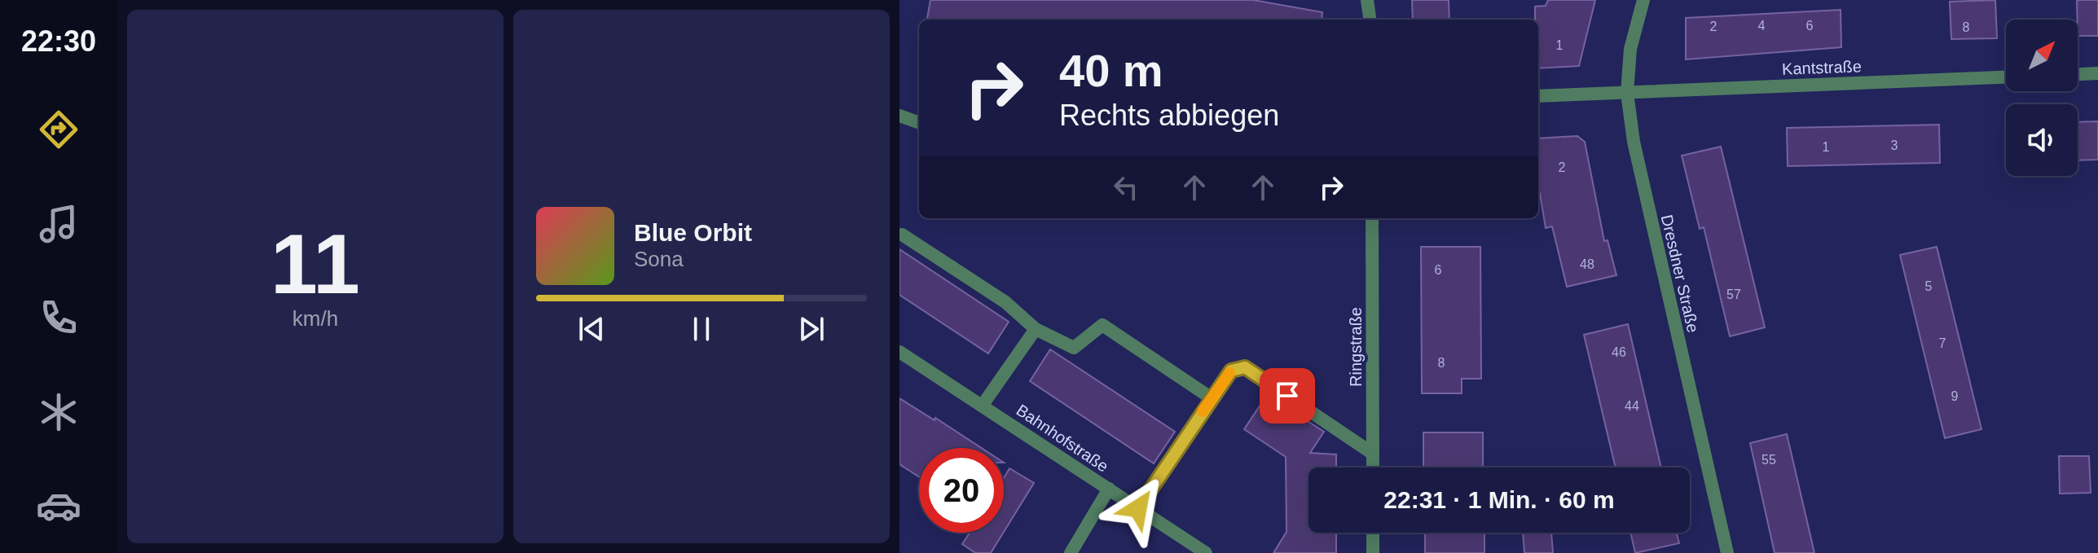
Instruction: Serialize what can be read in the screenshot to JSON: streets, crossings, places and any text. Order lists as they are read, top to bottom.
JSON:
{
  "streets": {
    "street": [
      "Kantstraße",
      "Dresdner Straße",
      "Ringstraße",
      "Bahnhofstraße"
    ]
  },
  "crossings": [
    ["Kantstraße", "Dresdner Straße"]
  ],
  "house_numbers": [
    "4",
    "6",
    "2",
    "8",
    "1",
    "3",
    "1",
    "2",
    "48",
    "6",
    "5",
    "57",
    "7",
    "46",
    "8",
    "9",
    "44",
    "55"
  ],
  "north": "top right",
  "page": {
    "tabs": "22:30",
    "tile": ["11", "km/h"],
    "turn": ["40 m", "Rechts abbiegen"],
    "song": ["Blue Orbit", "Sona"],
    "limit": "20",
    "trip": "22:31 · 1 Min. · 60 m"
  }
}
